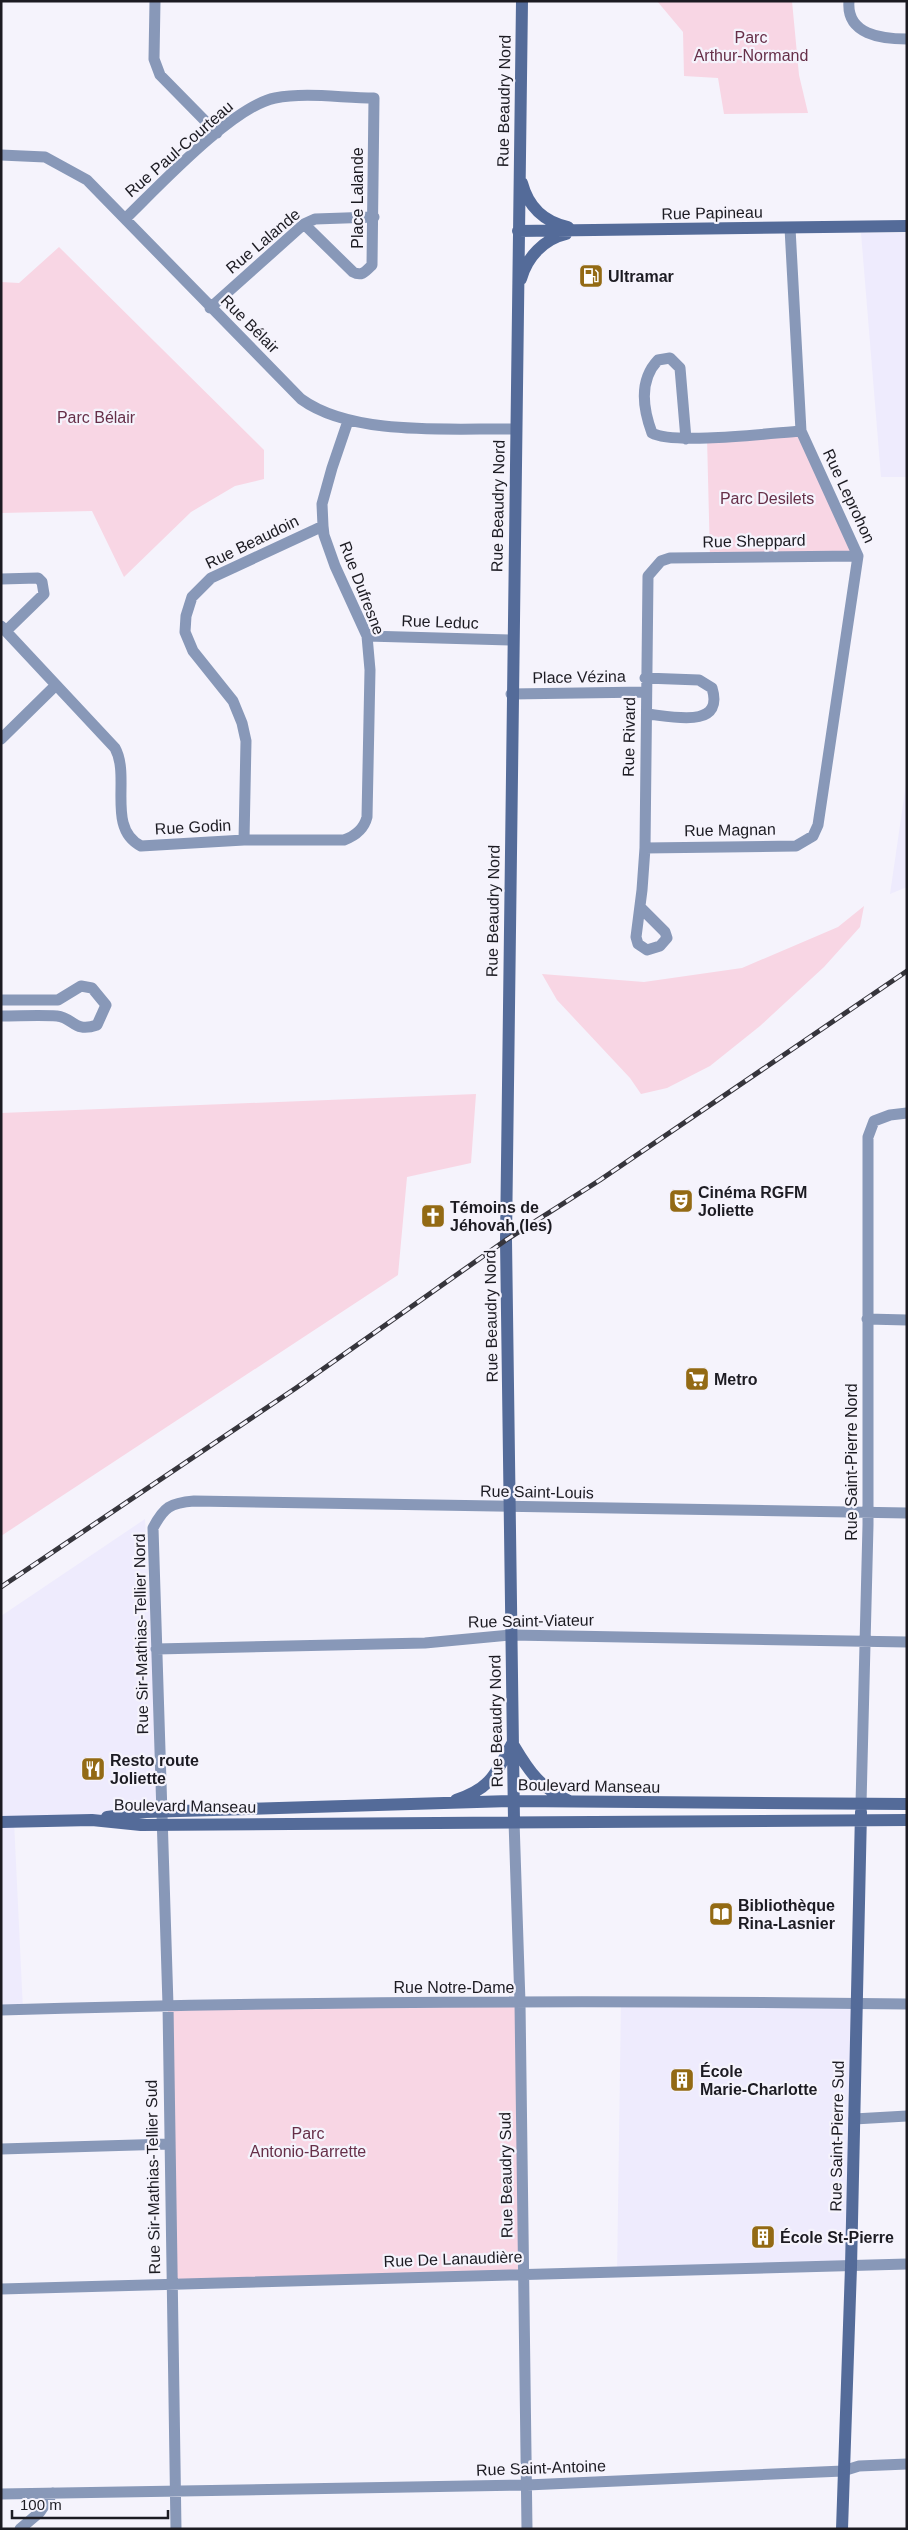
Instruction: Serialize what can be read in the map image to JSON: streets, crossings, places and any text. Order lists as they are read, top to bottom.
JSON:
{
  "streets": {
    "main road": [
      "Rue Beaudry Nord",
      "Rue Papineau",
      "Boulevard Manseau",
      "Rue Saint-Pierre Sud"
    ],
    "street": [
      "Rue Paul-Courteau",
      "Place Lalande",
      "Rue Lalande",
      "Rue Bélair",
      "Rue Leprohon",
      "Rue Sheppard",
      "Rue Beaudoin",
      "Rue Dufresne",
      "Rue Leduc",
      "Place Vézina",
      "Rue Rivard",
      "Rue Godin",
      "Rue Magnan",
      "Rue Saint-Pierre Nord",
      "Rue Saint-Louis",
      "Rue Saint-Viateur",
      "Rue Sir-Mathias-Tellier Nord",
      "Rue Notre-Dame",
      "Rue Beaudry Sud",
      "Rue Sir-Mathias-Tellier Sud",
      "Rue De Lanaudière",
      "Rue Saint-Antoine"
    ]
  },
  "crossings": [
    ["Rue Beaudry Nord", "Rue Papineau"],
    ["Rue Beaudry Nord", "Rue Bélair"],
    ["Rue Beaudry Nord", "Rue Leduc"],
    ["Rue Beaudry Nord", "Place Vézina"],
    ["Rue Beaudry Nord", "Rue Saint-Louis"],
    ["Rue Beaudry Nord", "Rue Saint-Viateur"],
    ["Rue Beaudry Nord", "Boulevard Manseau"],
    ["Rue Beaudry Nord", "Rue Beaudry Sud"],
    ["Rue Paul-Courteau", "Place Lalande"],
    ["Rue Paul-Courteau", "Rue Bélair"],
    ["Place Lalande", "Rue Lalande"],
    ["Rue Papineau", "Rue Leprohon"],
    ["Rue Lalande", "Rue Bélair"],
    ["Rue Bélair", "Rue Dufresne"],
    ["Rue Leprohon", "Rue Sheppard"],
    ["Rue Leprohon", "Rue Magnan"],
    ["Rue Sheppard", "Rue Rivard"],
    ["Rue Beaudoin", "Rue Dufresne"],
    ["Rue Beaudoin", "Rue Godin"],
    ["Rue Dufresne", "Rue Leduc"],
    ["Rue Dufresne", "Rue Godin"],
    ["Place Vézina", "Rue Rivard"],
    ["Rue Rivard", "Rue Magnan"],
    ["Rue Saint-Pierre Nord", "Rue Saint-Louis"],
    ["Rue Saint-Pierre Nord", "Rue Saint-Viateur"],
    ["Rue Saint-Pierre Nord", "Boulevard Manseau"],
    ["Rue Saint-Pierre Nord", "Rue Saint-Pierre Sud"],
    ["Rue Saint-Louis", "Rue Sir-Mathias-Tellier Nord"],
    ["Rue Saint-Viateur", "Rue Sir-Mathias-Tellier Nord"],
    ["Rue Sir-Mathias-Tellier Nord", "Boulevard Manseau"],
    ["Rue Sir-Mathias-Tellier Nord", "Rue Sir-Mathias-Tellier Sud"],
    ["Boulevard Manseau", "Rue Saint-Pierre Sud"],
    ["Boulevard Manseau", "Rue Beaudry Sud"],
    ["Boulevard Manseau", "Rue Sir-Mathias-Tellier Sud"],
    ["Rue Notre-Dame", "Rue Saint-Pierre Sud"],
    ["Rue Notre-Dame", "Rue Beaudry Sud"],
    ["Rue Notre-Dame", "Rue Sir-Mathias-Tellier Sud"],
    ["Rue Saint-Pierre Sud", "Rue De Lanaudière"],
    ["Rue Saint-Pierre Sud", "Rue Saint-Antoine"],
    ["Rue Beaudry Sud", "Rue De Lanaudière"],
    ["Rue Beaudry Sud", "Rue Saint-Antoine"],
    ["Rue Sir-Mathias-Tellier Sud", "Rue De Lanaudière"],
    ["Rue Sir-Mathias-Tellier Sud", "Rue Saint-Antoine"]
  ],
  "parks": [
    "Parc Arthur-Normand",
    "Parc Bélair",
    "Parc Desilets",
    "Parc Antonio-Barrette"
  ],
  "places": {
    "fuel station": ["Ultramar"],
    "theatre": ["Cinéma RGFM Joliette"],
    "church": ["Témoins de Jéhovah (les)"],
    "supermarket": ["Metro"],
    "restaurant": ["Resto route Joliette"],
    "library": ["Bibliothèque Rina-Lasnier"],
    "building": ["École Marie-Charlotte", "École St-Pierre"]
  },
  "scale_bar": "100 m"
}
